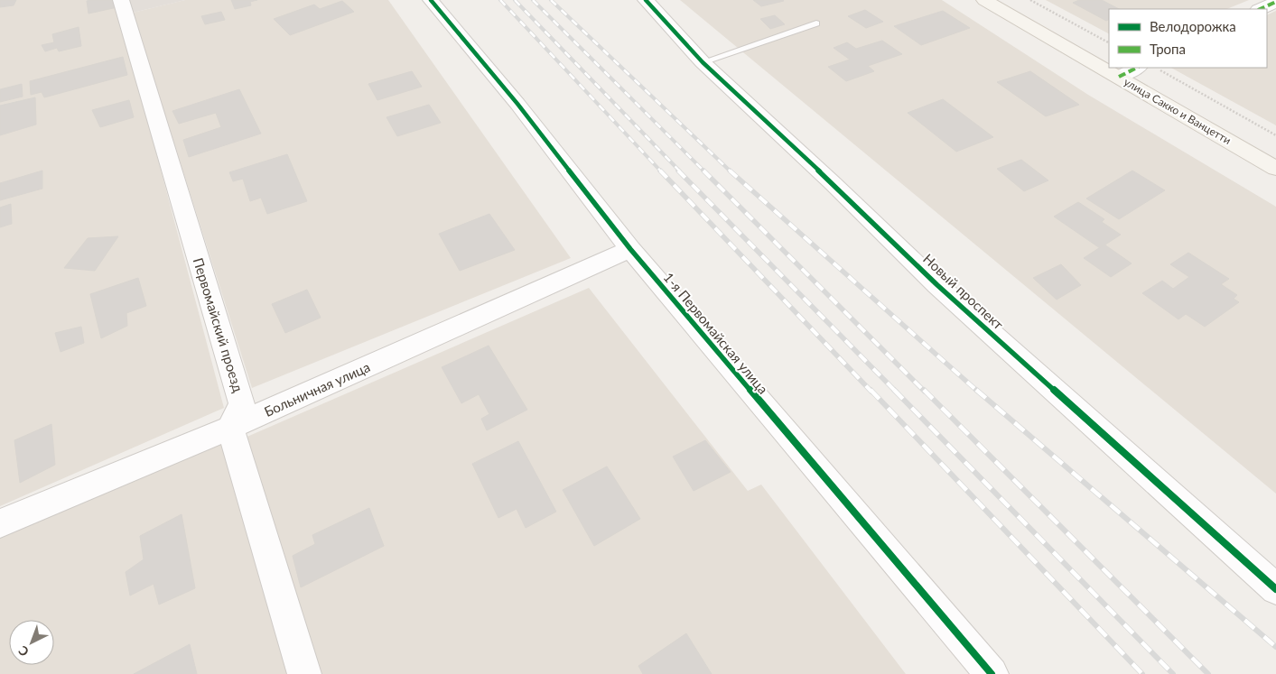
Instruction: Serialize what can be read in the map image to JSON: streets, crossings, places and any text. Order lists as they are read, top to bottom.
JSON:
{
  "streets": {
    "main road": ["улица Сакко и Ванцетти"],
    "street": [
      "Новый проспект",
      "Первомайский проезд",
      "1-я Первомайская улица",
      "Больничная улица"
    ]
  },
  "crossings": [
    ["Первомайский проезд", "Больничная улица"],
    ["1-я Первомайская улица", "Больничная улица"]
  ],
  "legend": ["Велодорожка", "Тропа"],
  "north": "bottom left"
}
